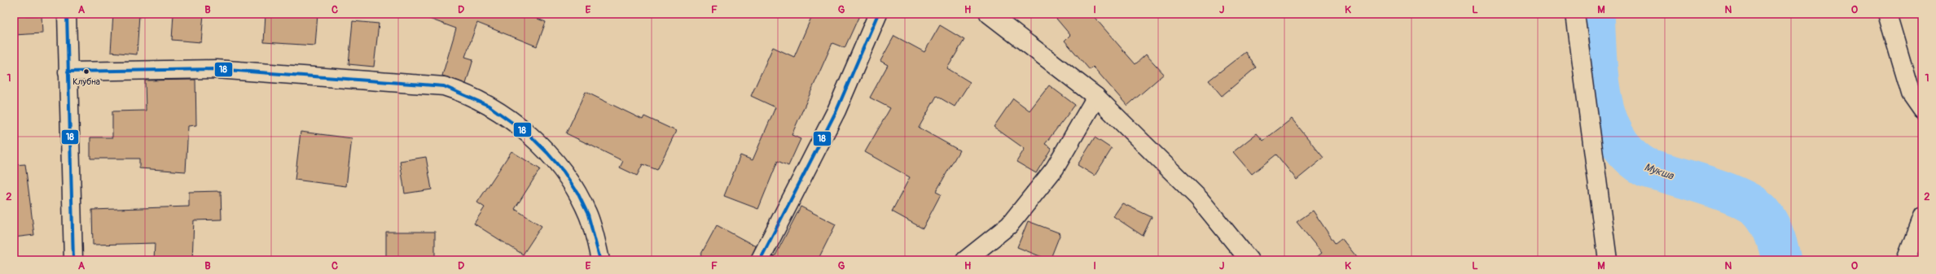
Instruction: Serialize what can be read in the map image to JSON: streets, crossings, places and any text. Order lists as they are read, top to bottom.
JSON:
{
  "water": ["Мукша"],
  "places": ["Клубна"],
  "lines": ["transit line 18"],
  "grid": {
    "columns": [
      "A",
      "B",
      "C",
      "D",
      "E",
      "F",
      "G",
      "H",
      "I",
      "J",
      "K",
      "L",
      "M",
      "N",
      "O"
    ],
    "rows": ["1", "2"]
  }
}
